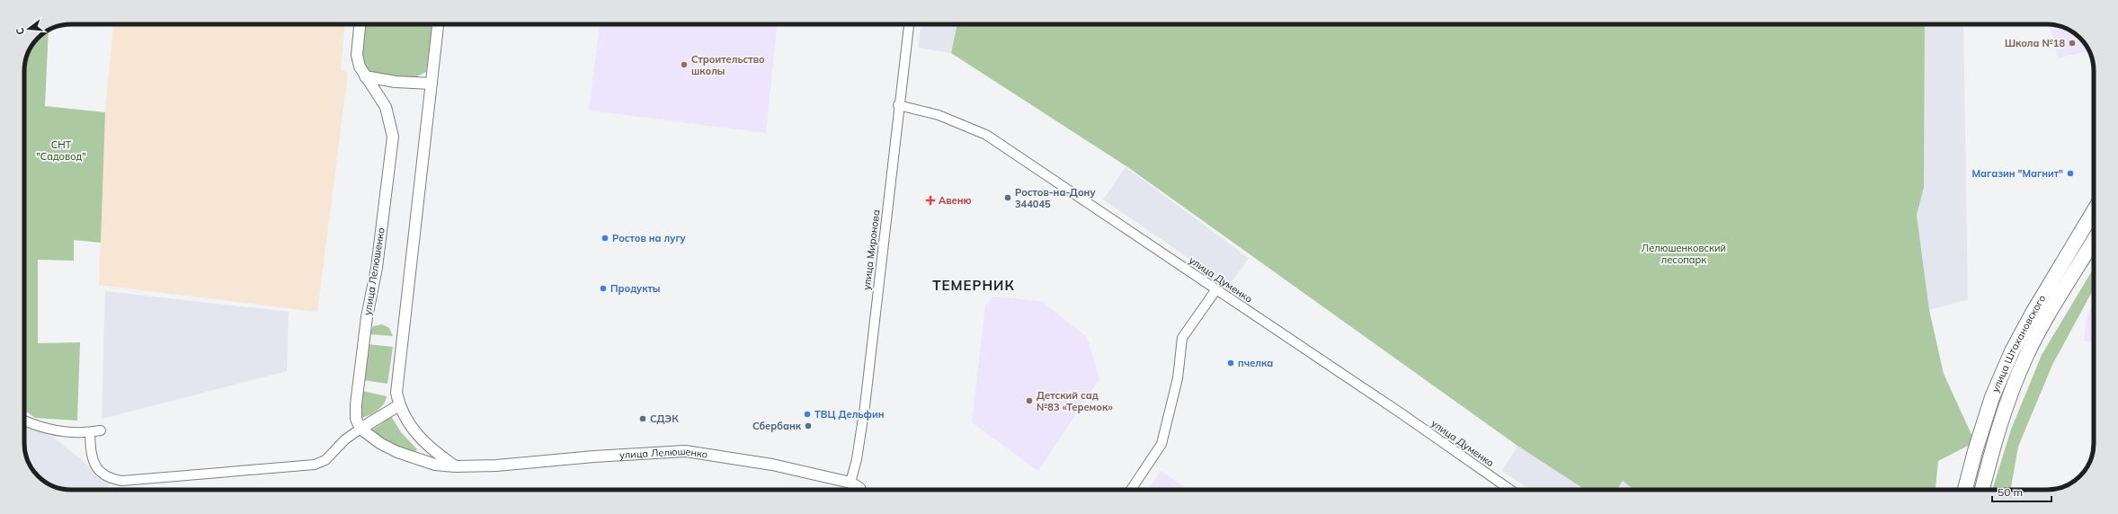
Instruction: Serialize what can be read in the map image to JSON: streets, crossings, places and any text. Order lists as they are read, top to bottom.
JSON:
{
  "streets": {
    "main road": ["улица Штахановского"],
    "street": ["улица Миронова", "улица Лелюшенко", "улица Думенко"]
  },
  "crossings": [
    ["улица Миронова", "улица Лелюшенко"],
    ["улица Миронова", "улица Думенко"]
  ],
  "districts": ["ТЕМЕРНИК"],
  "parks": ["СНТ \"Садовод\"", "Лелюшенковский лесопарк"],
  "places": {
    "other": [
      "Школа №18",
      "Строительство школы",
      "Магазин \"Магнит\"",
      "Ростов-на-Дону 344045",
      "Ростов на лугу",
      "Продукты",
      "пчелка",
      "Детский сад №83 «Теремок»",
      "ТВЦ Дельфин",
      "СДЭК",
      "Сбербанк"
    ],
    "health": ["Авеню"]
  },
  "scale_bar": "50 m",
  "north": "left"
}
